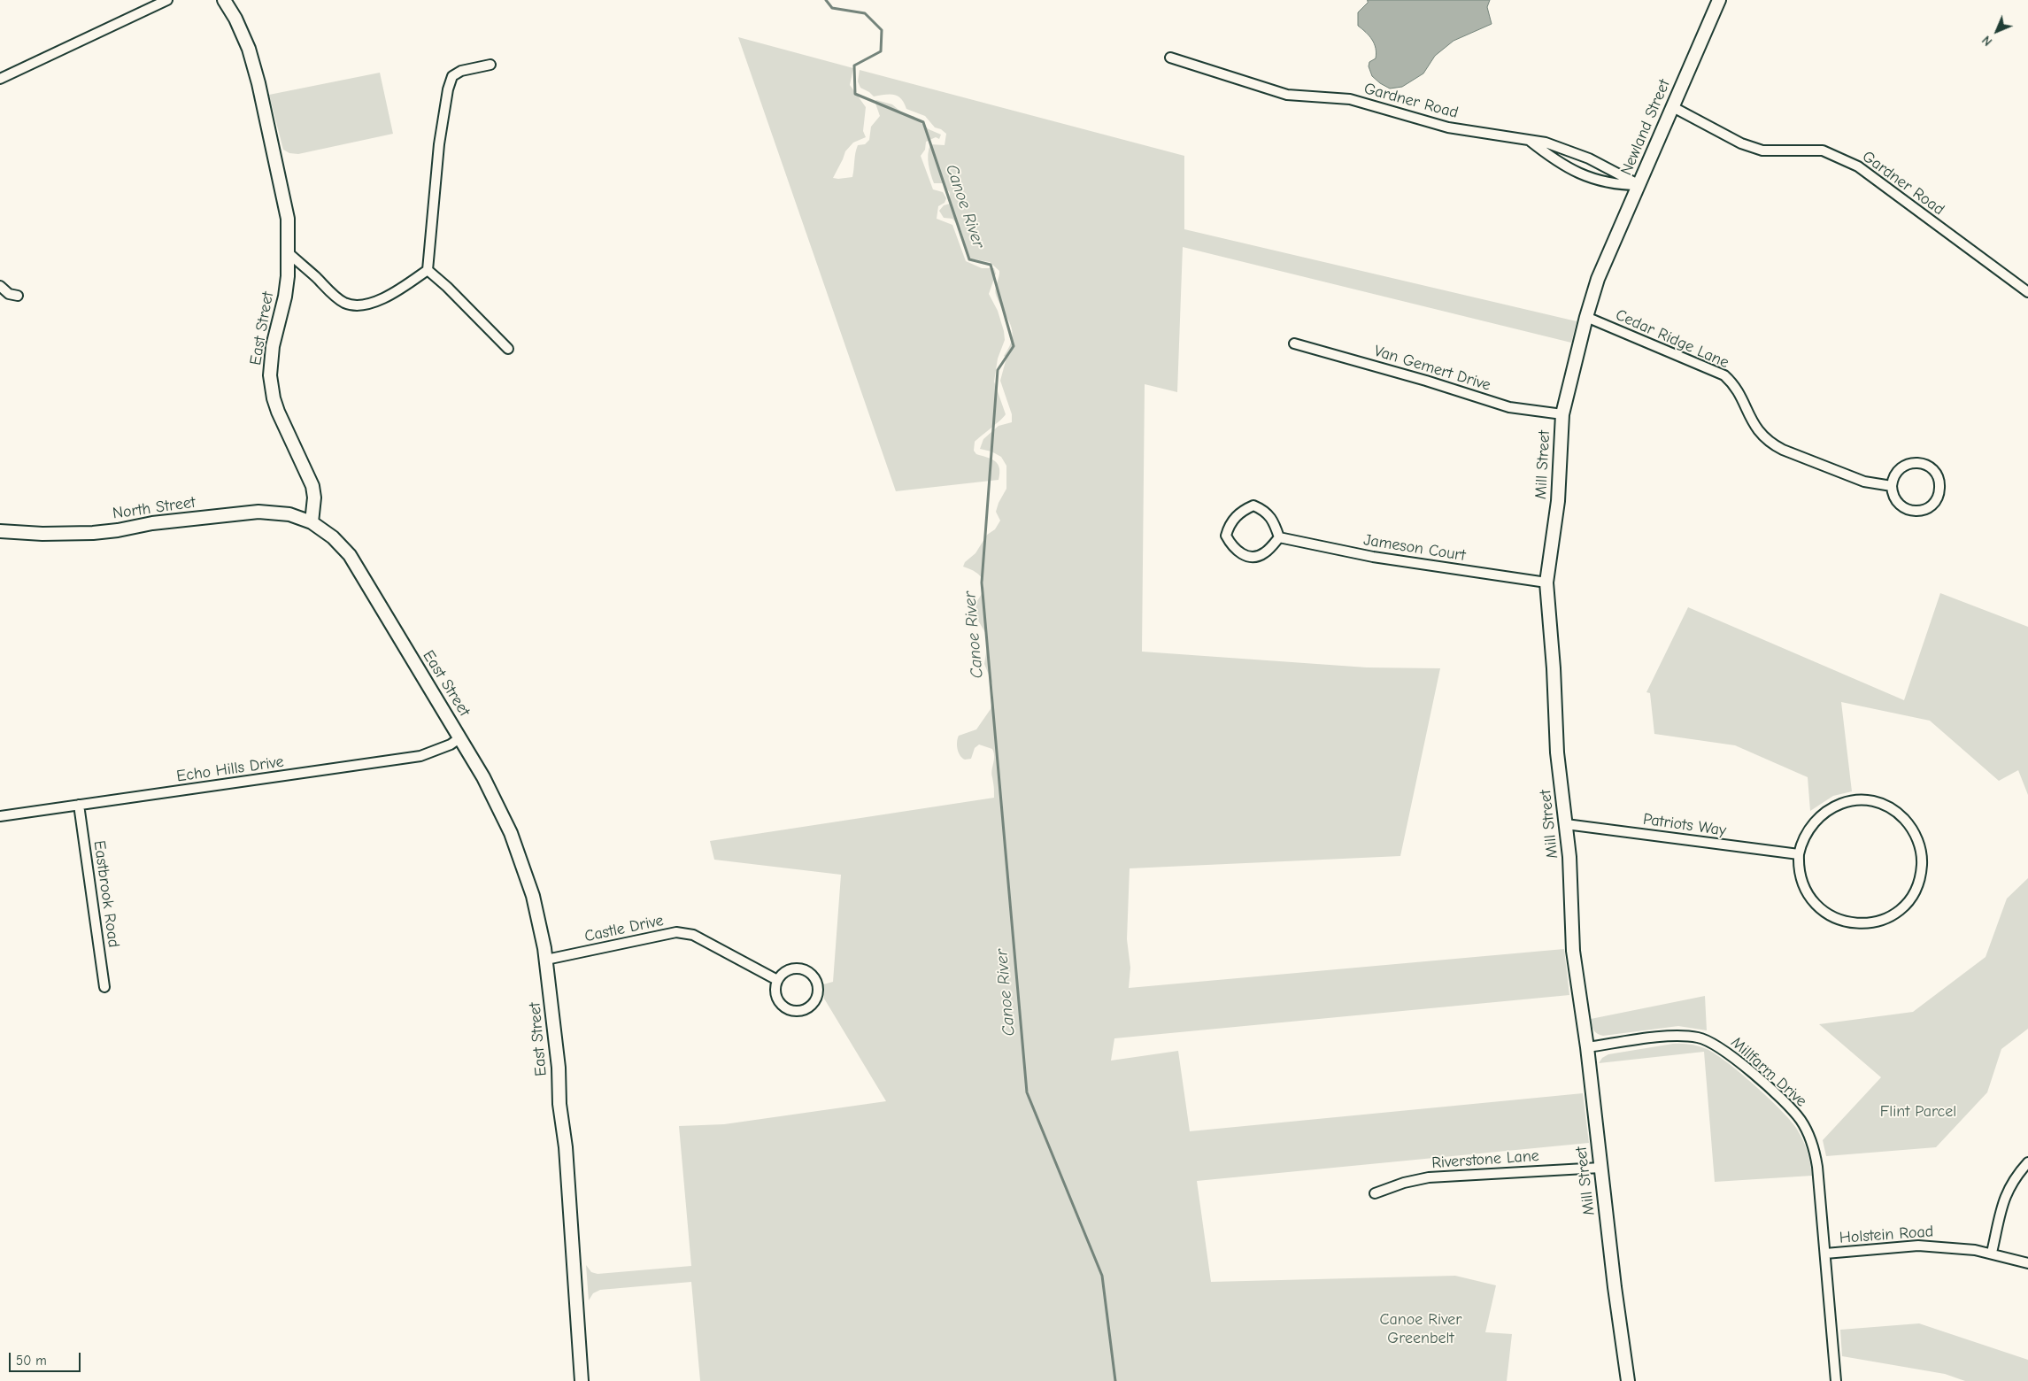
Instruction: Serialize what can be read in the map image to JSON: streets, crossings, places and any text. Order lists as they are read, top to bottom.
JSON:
{
  "streets": {
    "street": [
      "Gardner Road",
      "Newland Street",
      "East Street",
      "Cedar Ridge Lane",
      "Van Gemert Drive",
      "Mill Street",
      "North Street",
      "Jameson Court",
      "Echo Hills Drive",
      "Patriots Way",
      "Eastbrook Road",
      "Castle Drive",
      "Millfarm Drive",
      "Riverstone Lane",
      "Holstein Road"
    ]
  },
  "crossings": [
    ["Gardner Road", "Newland Street"],
    ["Newland Street", "Mill Street"],
    ["East Street", "North Street"],
    ["East Street", "Echo Hills Drive"],
    ["East Street", "Castle Drive"],
    ["Cedar Ridge Lane", "Mill Street"],
    ["Van Gemert Drive", "Mill Street"],
    ["Mill Street", "Jameson Court"],
    ["Mill Street", "Patriots Way"],
    ["Mill Street", "Millfarm Drive"],
    ["Mill Street", "Riverstone Lane"],
    ["Echo Hills Drive", "Eastbrook Road"],
    ["Millfarm Drive", "Holstein Road"]
  ],
  "water": ["Canoe River"],
  "parks": ["Flint Parcel", "Canoe River Greenbelt"],
  "scale_bar": "50 m",
  "north": "bottom left"
}
